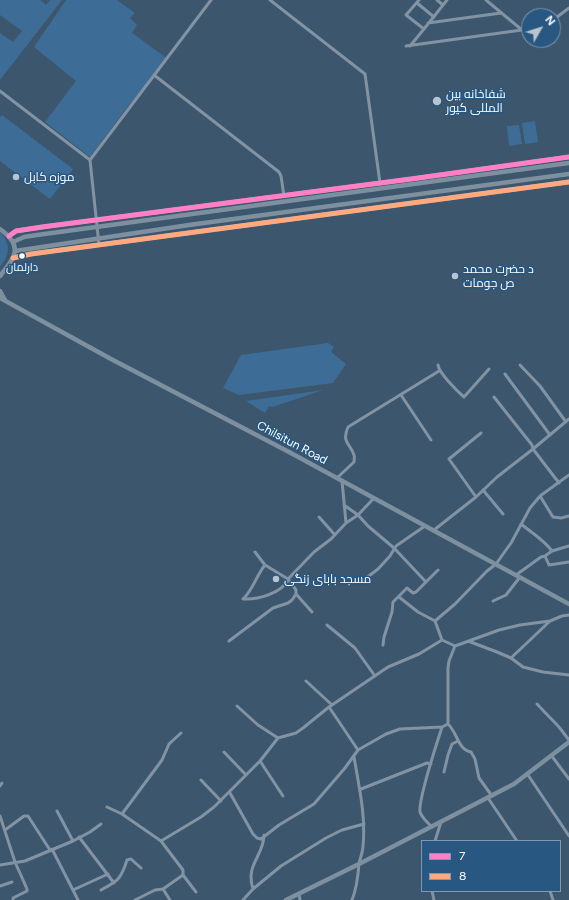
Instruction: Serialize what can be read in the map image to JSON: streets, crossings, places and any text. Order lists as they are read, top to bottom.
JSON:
{
  "streets": {
    "main road": ["Chilsitun Road"]
  },
  "places": [
    "شفاخانه بین المللی کیور",
    "موزه کابل",
    "دارلمان",
    "د حضرت محمد ص جومات",
    "مسجد بابای زنگی"
  ],
  "lines": ["transit line 7", "transit line 8"],
  "legend": ["7", "8"],
  "north": "top right"
}
